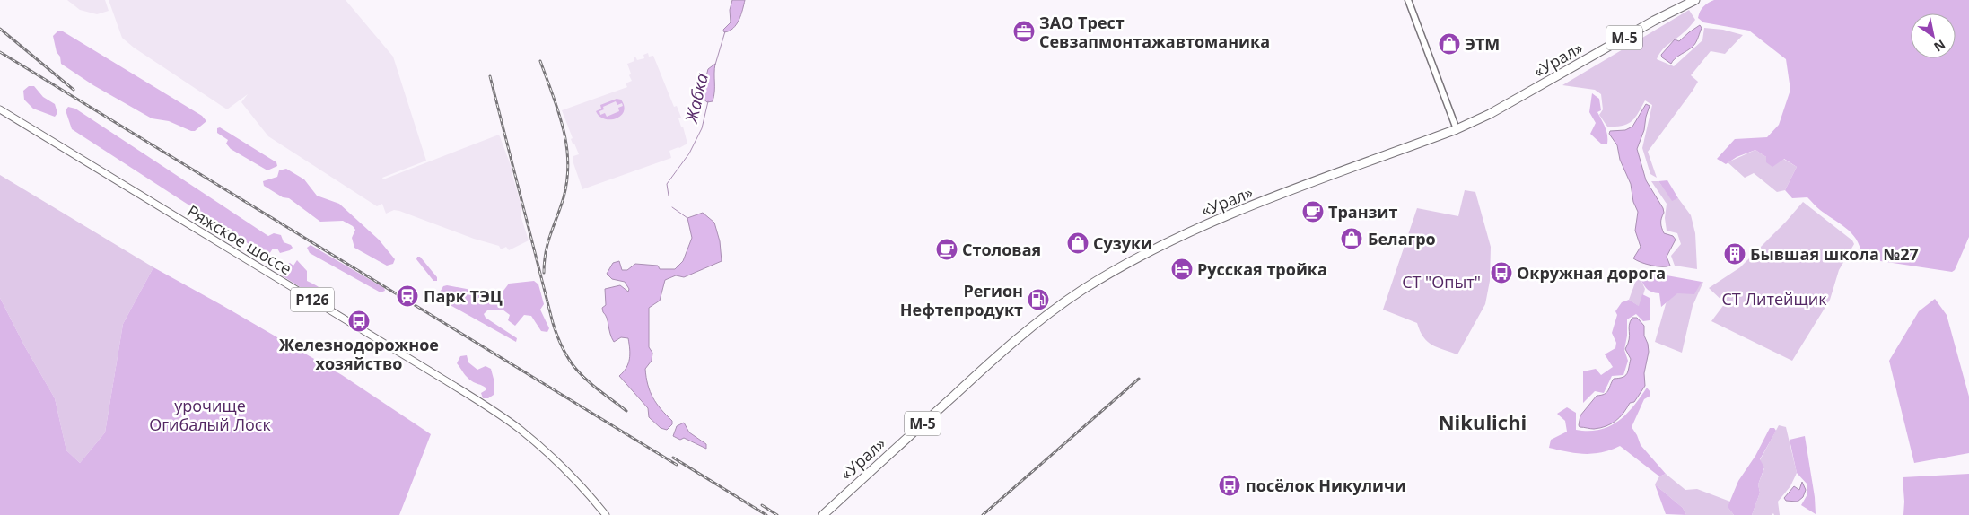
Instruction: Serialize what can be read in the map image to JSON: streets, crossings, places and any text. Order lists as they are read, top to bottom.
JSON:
{
  "streets": {
    "highway": ["М-5", "«Урал»"],
    "main road": ["Ряжское шоссе", "Р126"]
  },
  "districts": ["Nikulichi"],
  "water": ["Жабка"],
  "parks": ["СТ \"Опыт\"", "СТ Литейщик", "урочище Огибалый Лоск"],
  "places": {
    "office": ["ЗАО Трест Севзапмонтажавтоманика"],
    "shop": ["ЭТМ", "Белагро", "Сузуки"],
    "cafe": ["Транзит", "Столовая"],
    "building": ["Бывшая школа №27"],
    "hotel": ["Русская тройка"],
    "bus stop": ["Окружная дорога", "Железнодорожное хозяйство", "посёлок Никуличи"],
    "station": ["Парк ТЭЦ"],
    "fuel station": ["Регион Нефтепродукт"]
  },
  "north": "bottom right"
}
